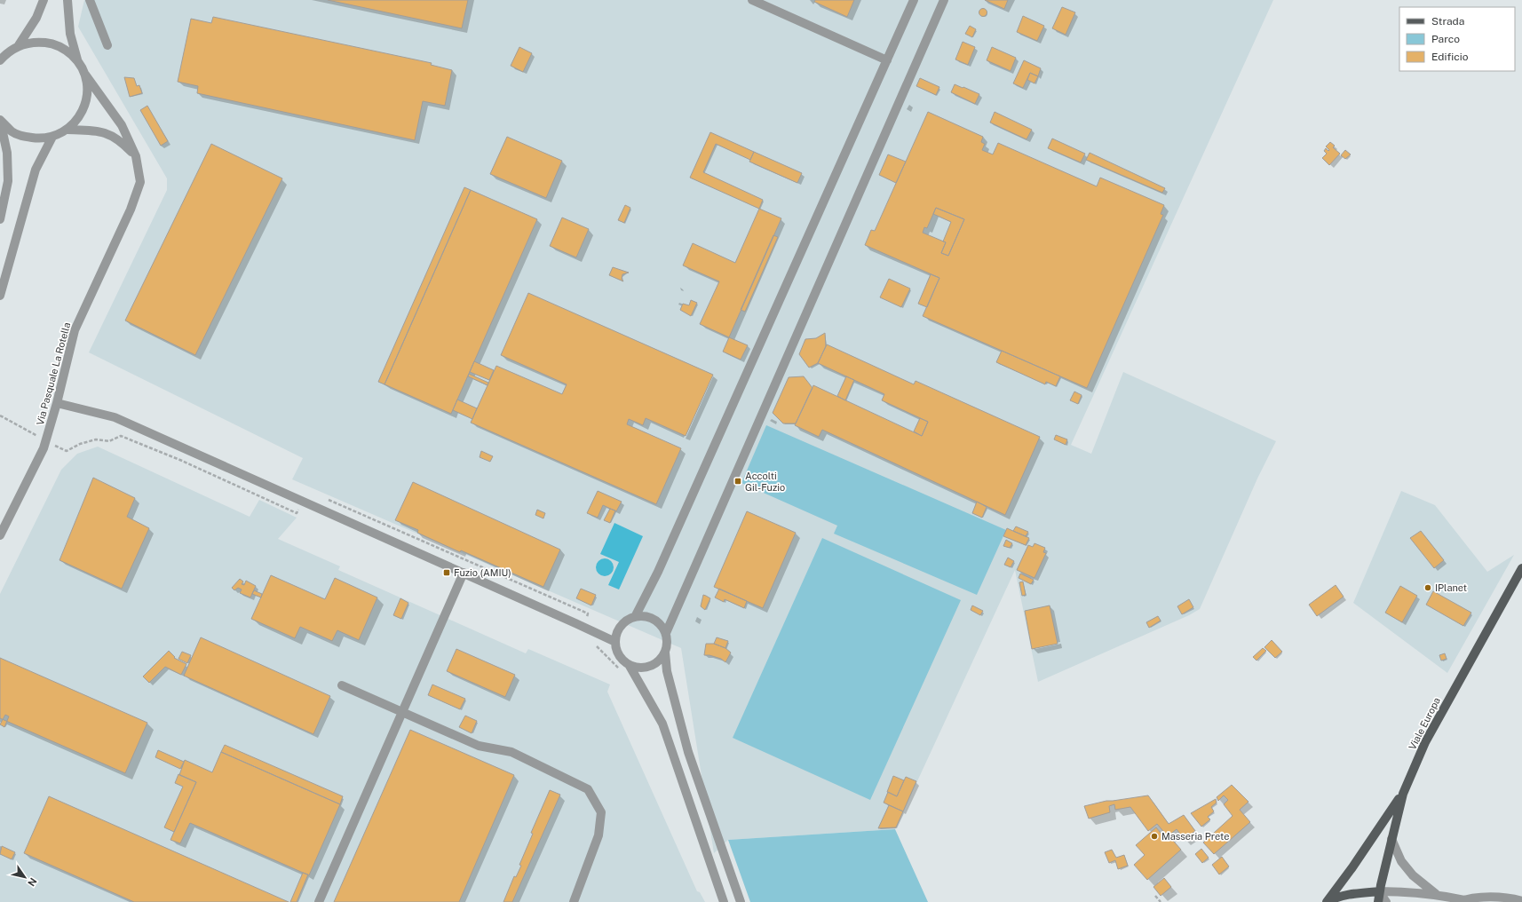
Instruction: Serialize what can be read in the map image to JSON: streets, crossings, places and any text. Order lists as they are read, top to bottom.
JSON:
{
  "streets": {
    "main road": ["Viale Europa"],
    "street": ["Via Pasquale La Rotella"]
  },
  "places": {
    "transit": ["Accolti Gil-Fuzio", "Fuzio (AMIU)"],
    "other": ["IPlanet", "Masseria Prete"]
  },
  "legend": ["Strada", "Parco", "Edificio"],
  "north": "bottom right"
}
